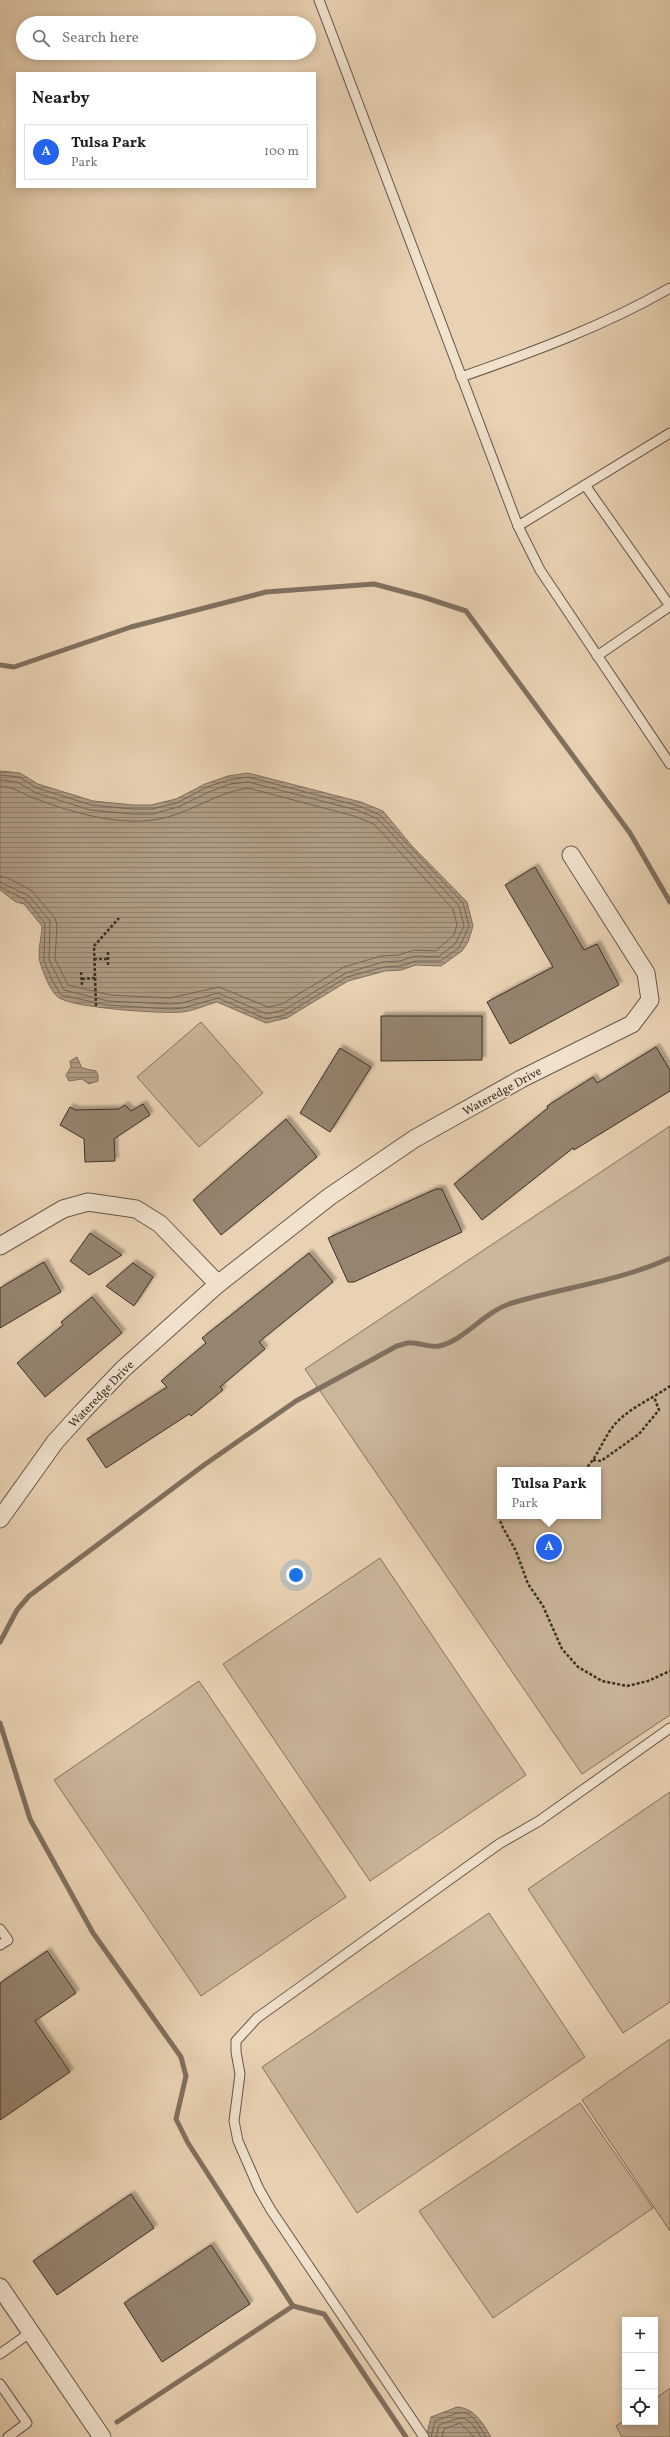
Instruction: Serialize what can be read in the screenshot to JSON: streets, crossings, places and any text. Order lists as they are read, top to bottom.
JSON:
{
  "streets": {
    "street": ["Wateredge Drive"]
  },
  "page": {
    "search": "Search here",
    "heading": "Nearby",
    "list": [
      {
        "mark": "A",
        "name": "Tulsa Park",
        "note": "Park",
        "value": "100 m"
      }
    ],
    "popup": ["Tulsa Park", "Park"],
    "pins": "A",
    "map_buttons": ["+", "−"]
  }
}
